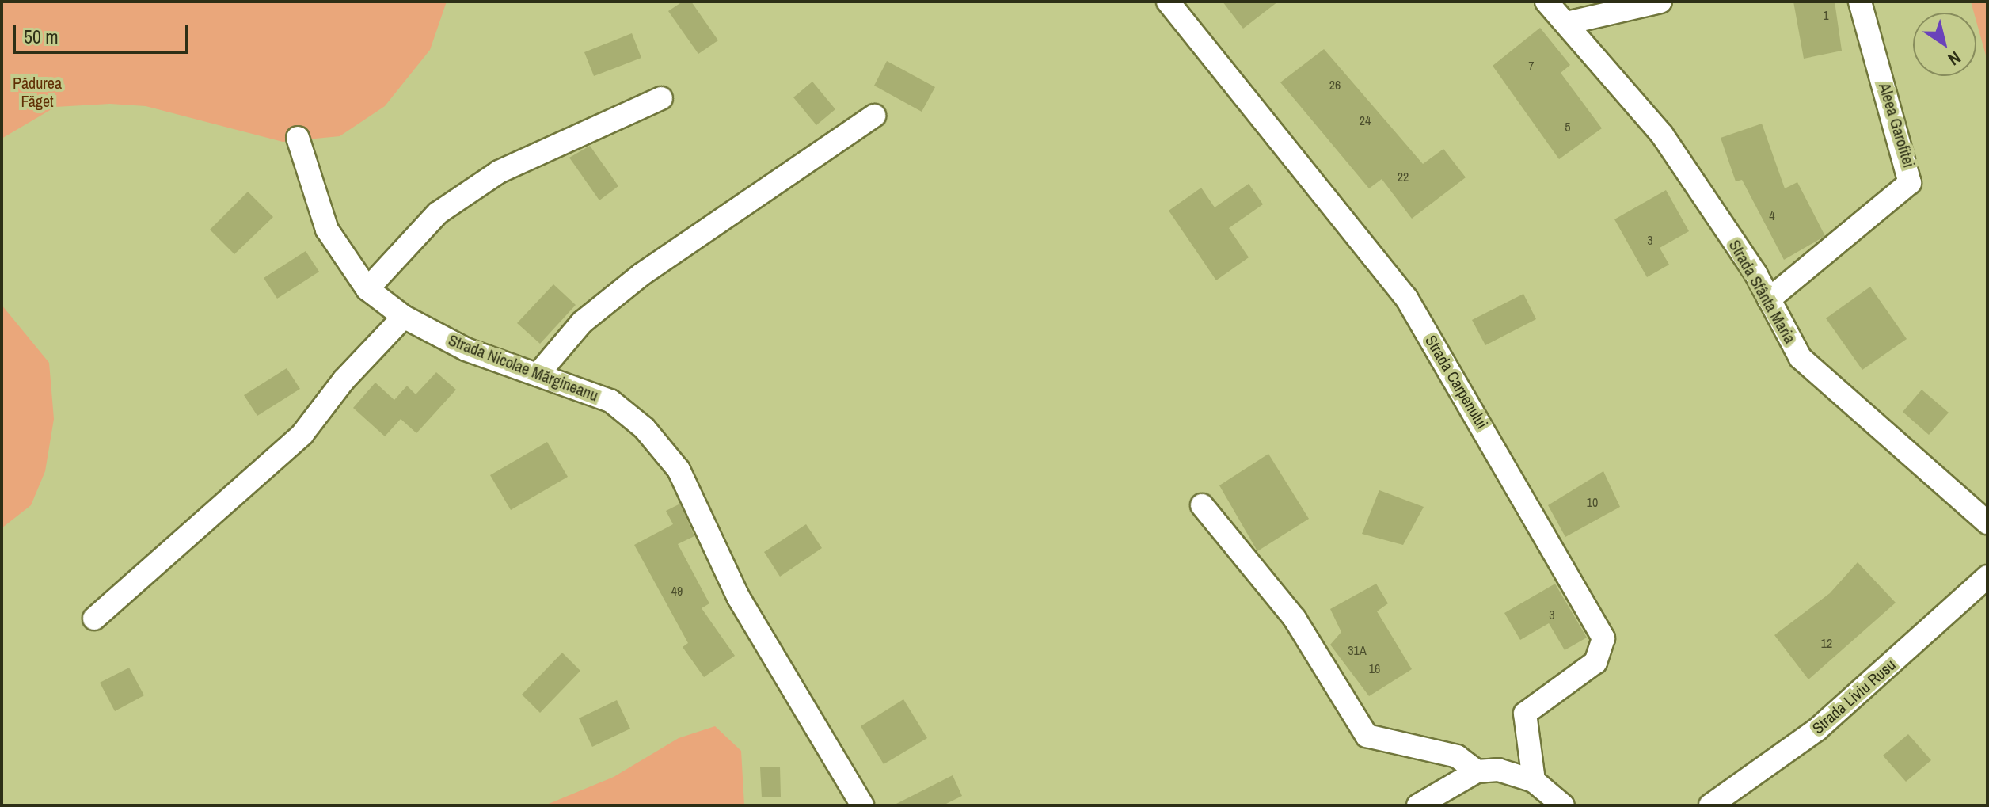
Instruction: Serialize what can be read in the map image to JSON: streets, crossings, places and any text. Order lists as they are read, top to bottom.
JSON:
{
  "streets": {
    "street": [
      "Aleea Garofitei",
      "Strada Sfânta Maria",
      "Strada Nicolae Mărgineanu",
      "Strada Carpenului",
      "Strada Liviu Rusu"
    ]
  },
  "crossings": [
    ["Aleea Garofitei", "Strada Sfânta Maria"]
  ],
  "parks": ["Pădurea Făget"],
  "house_numbers": [
    "1",
    "7",
    "26",
    "24",
    "5",
    "22",
    "4",
    "3",
    "10",
    "49",
    "3",
    "12",
    "31A",
    "16"
  ],
  "scale_bar": "50 m",
  "north": "bottom right"
}
